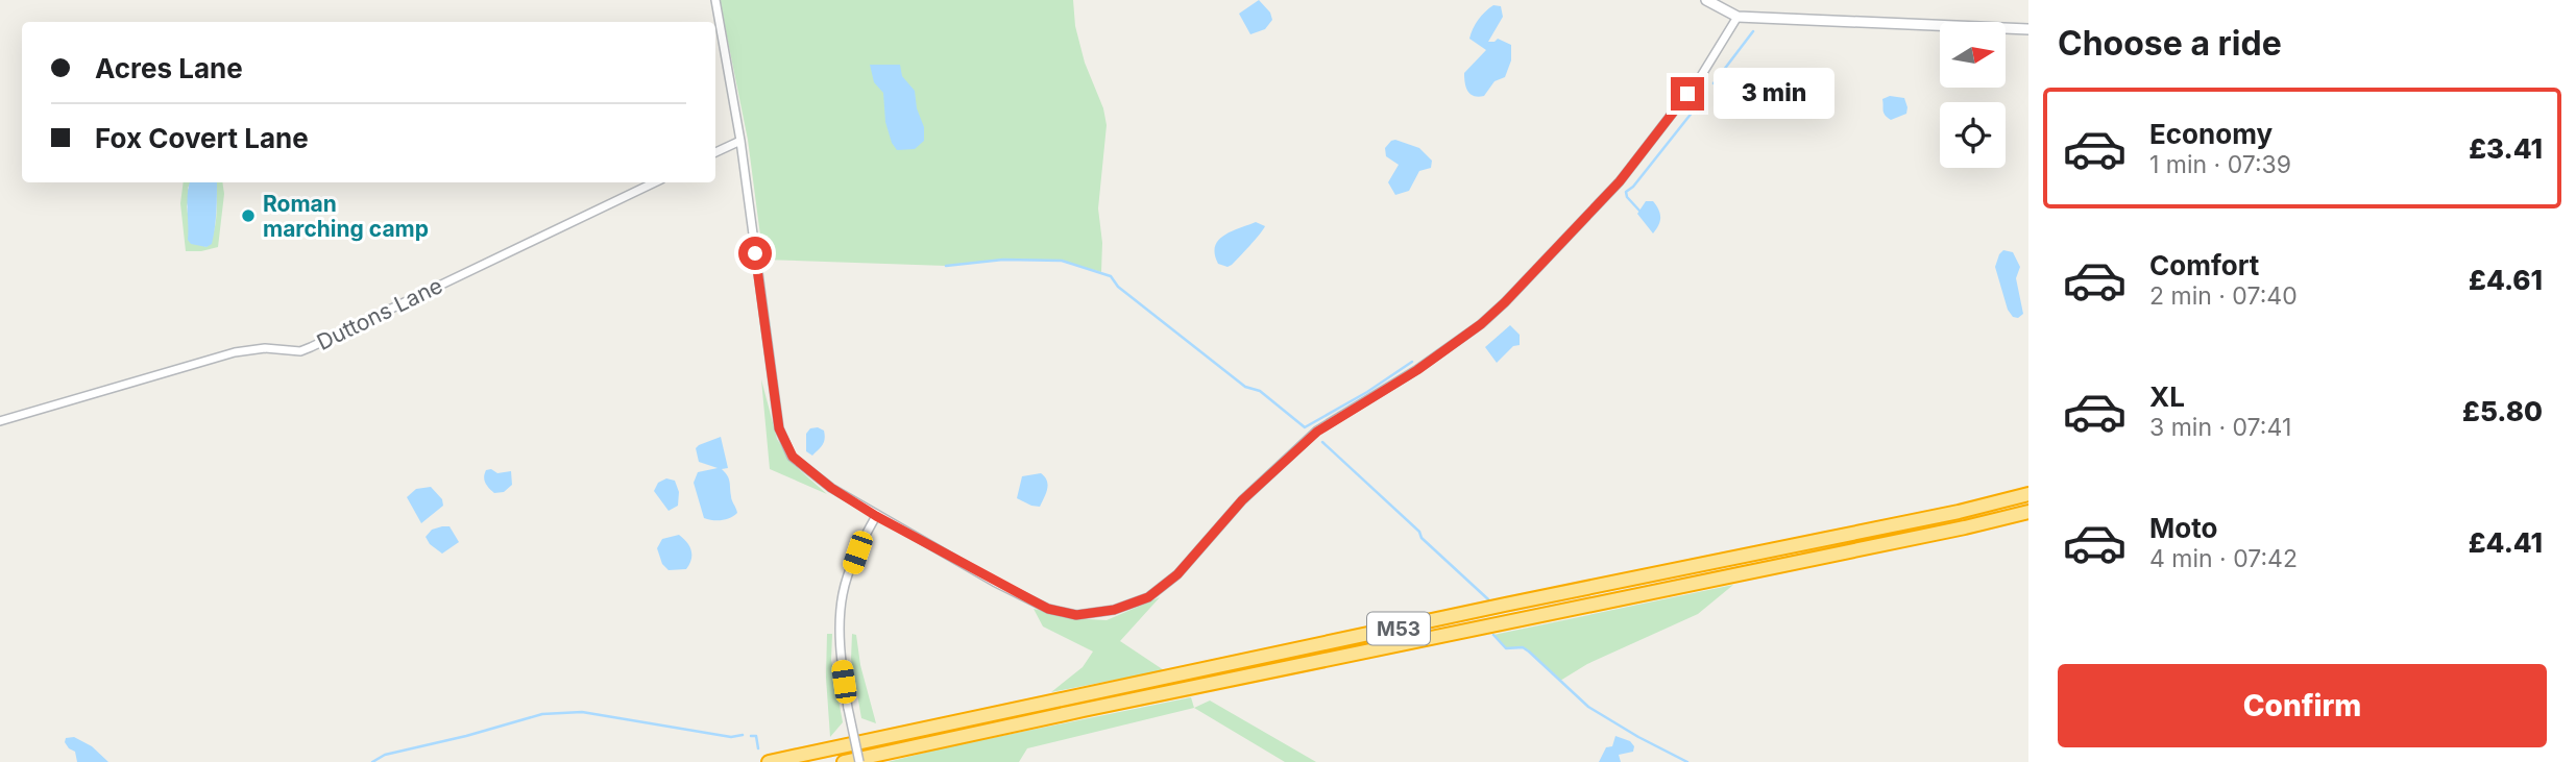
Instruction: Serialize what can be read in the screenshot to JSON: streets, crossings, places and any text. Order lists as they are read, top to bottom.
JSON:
{
  "streets": {
    "highway": ["M53"],
    "street": ["Duttons Lane"]
  },
  "places": ["Roman marching camp"],
  "north": "right",
  "page": {
    "heading": "Choose a ride",
    "banner": ["Acres Lane", "Fox Covert Lane"],
    "bubble": "3 min",
    "list": [
      {
        "name": "Economy",
        "note": "1 min · 07:39",
        "value": "£3.41"
      },
      {
        "name": "Comfort",
        "note": "2 min · 07:40",
        "value": "£4.61"
      },
      {
        "name": "XL",
        "note": "3 min · 07:41",
        "value": "£5.80"
      },
      {
        "name": "Moto",
        "note": "4 min · 07:42",
        "value": "£4.41"
      }
    ],
    "buttons": "Confirm"
  }
}
